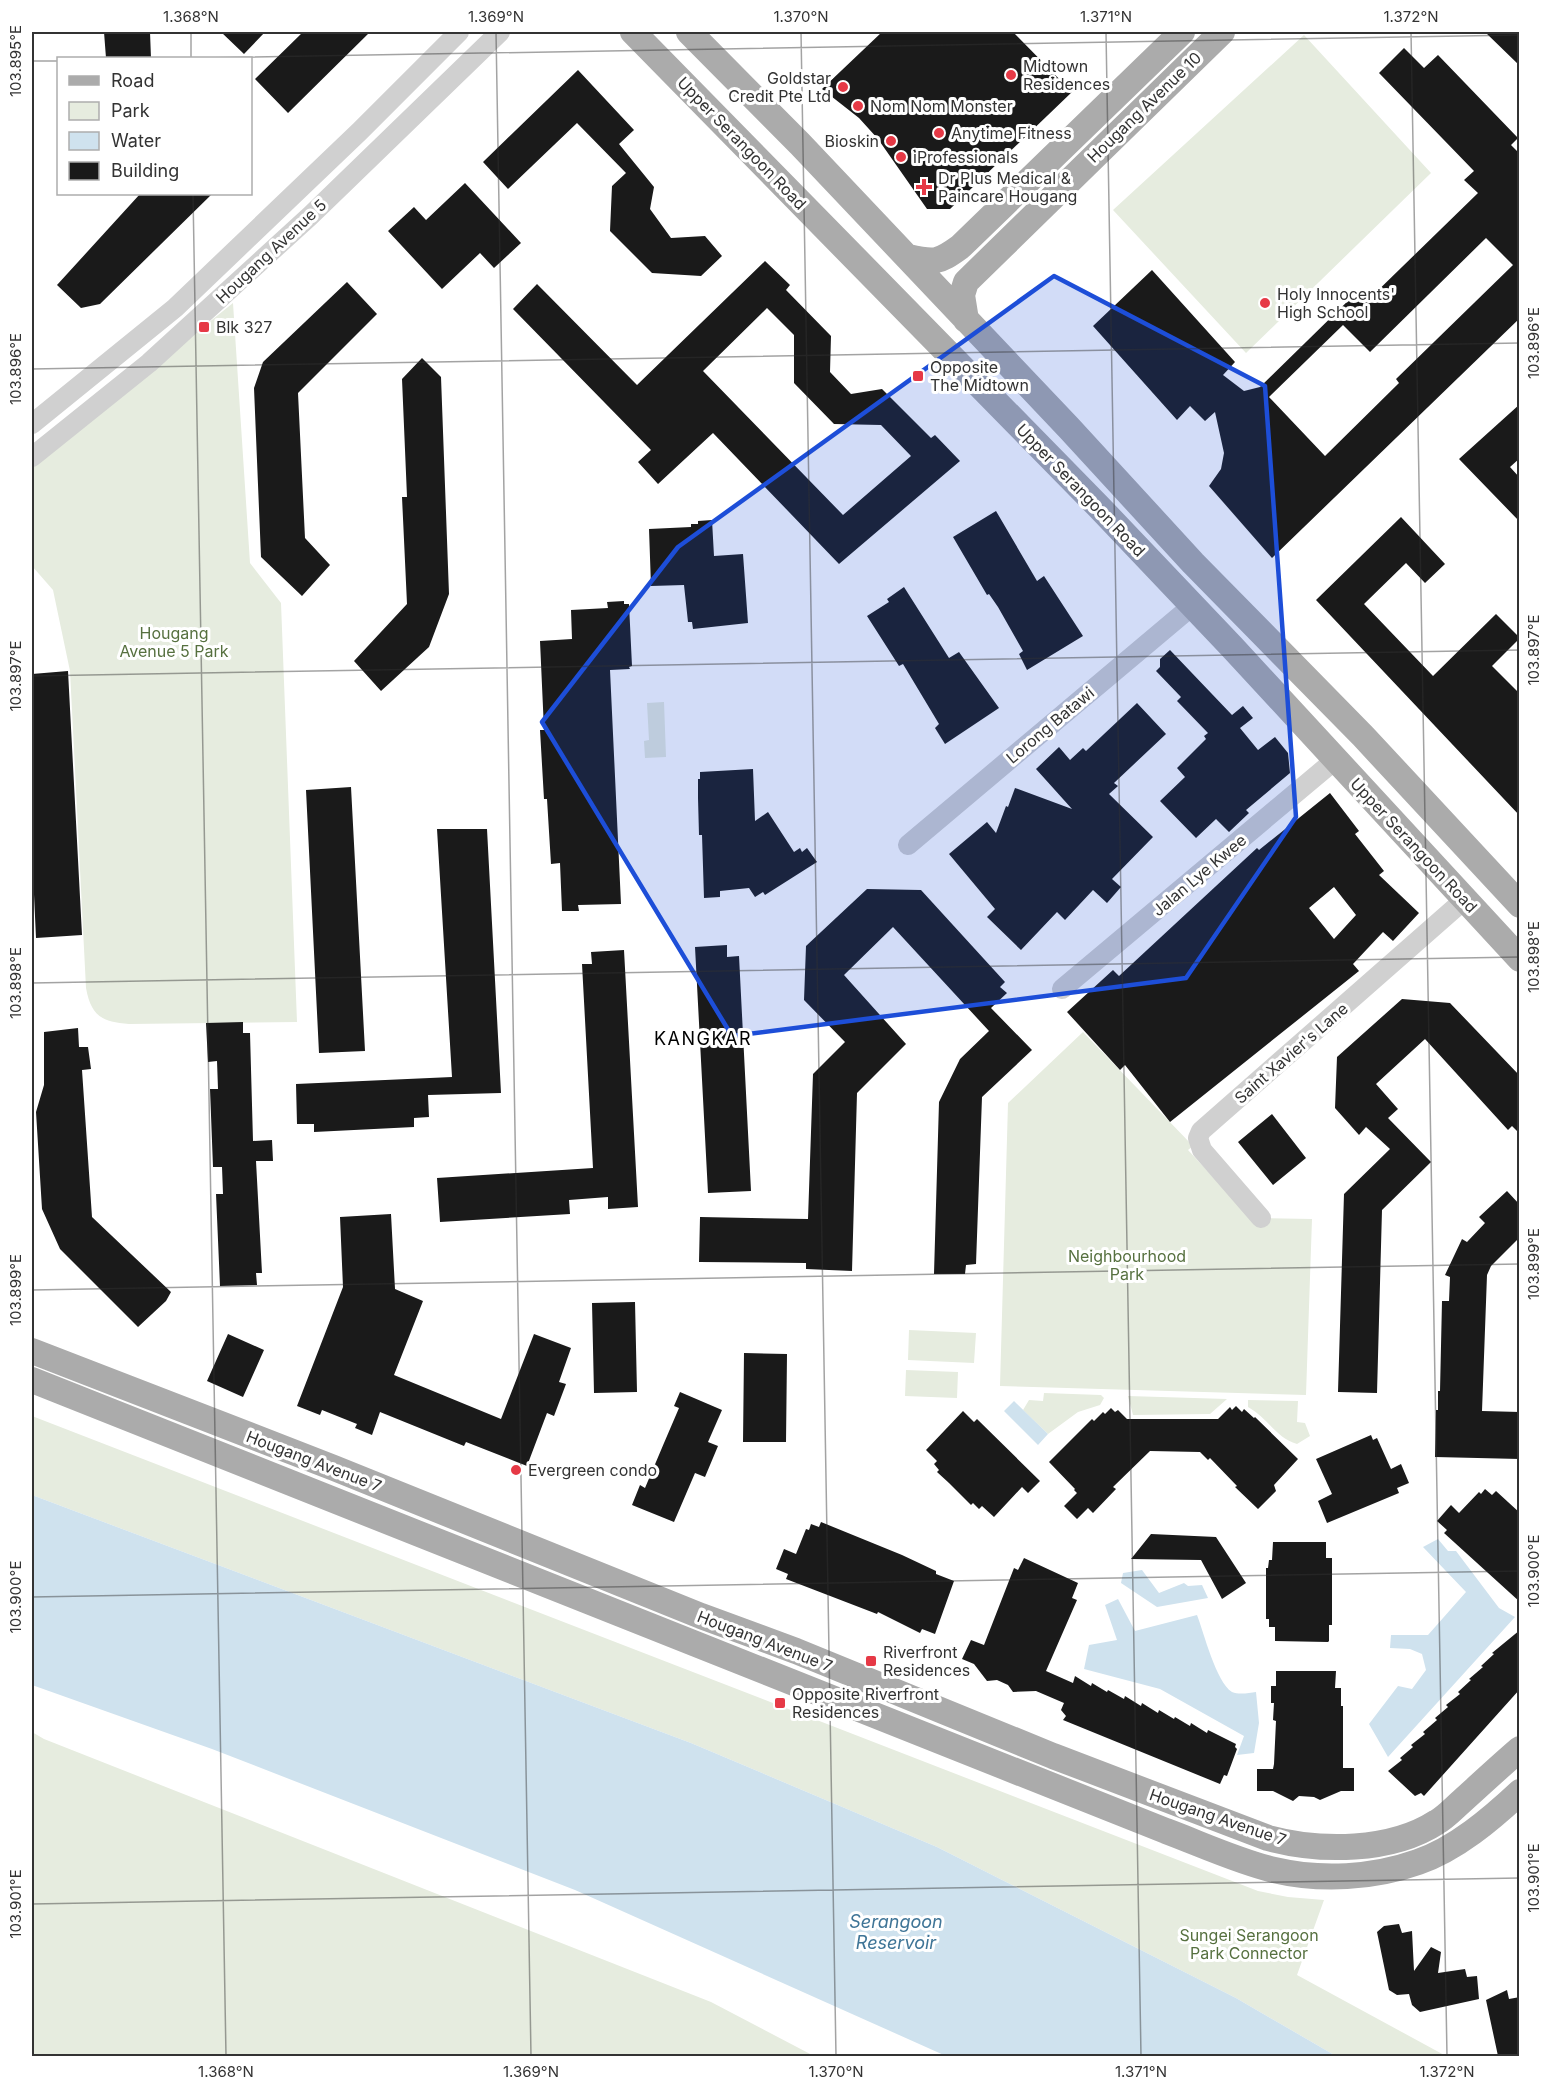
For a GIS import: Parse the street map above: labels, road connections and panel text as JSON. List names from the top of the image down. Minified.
{"streets":{"main road":["Hougang Avenue 10","Upper Serangoon Road","Hougang Avenue 7"],"street":["Hougang Avenue 5","Lorong Batawi","Jalan Lye Kwee","Saint Xavier's Lane"]},"crossings":[["Hougang Avenue 10","Upper Serangoon Road"],["Upper Serangoon Road","Lorong Batawi"],["Upper Serangoon Road","Jalan Lye Kwee"],["Upper Serangoon Road","Saint Xavier's Lane"]],"districts":["KANGKAR"],"water":["Serangoon Reservoir"],"parks":["Hougang Avenue 5 Park","Neighbourhood Park","Sungei Serangoon Park Connector"],"places":{"other":["Midtown Residences","Goldstar Credit Pte Ltd","Nom Nom Monster","Anytime Fitness","Bioskin","iProfessionals","Holy Innocents' High School","Evergreen condo"],"health":["Dr Plus Medical & Paincare Hougang"],"transit":["Blk 327","Opposite The Midtown","Riverfront Residences","Opposite Riverfront Residences"]},"legend":["Road","Park","Water","Building"],"coordinates":["1.368°N","1.369°N","1.370°N","1.371°N","1.372°N","103.895°E","103.896°E","103.897°E","103.898°E","103.899°E","103.900°E","103.901°E"]}
